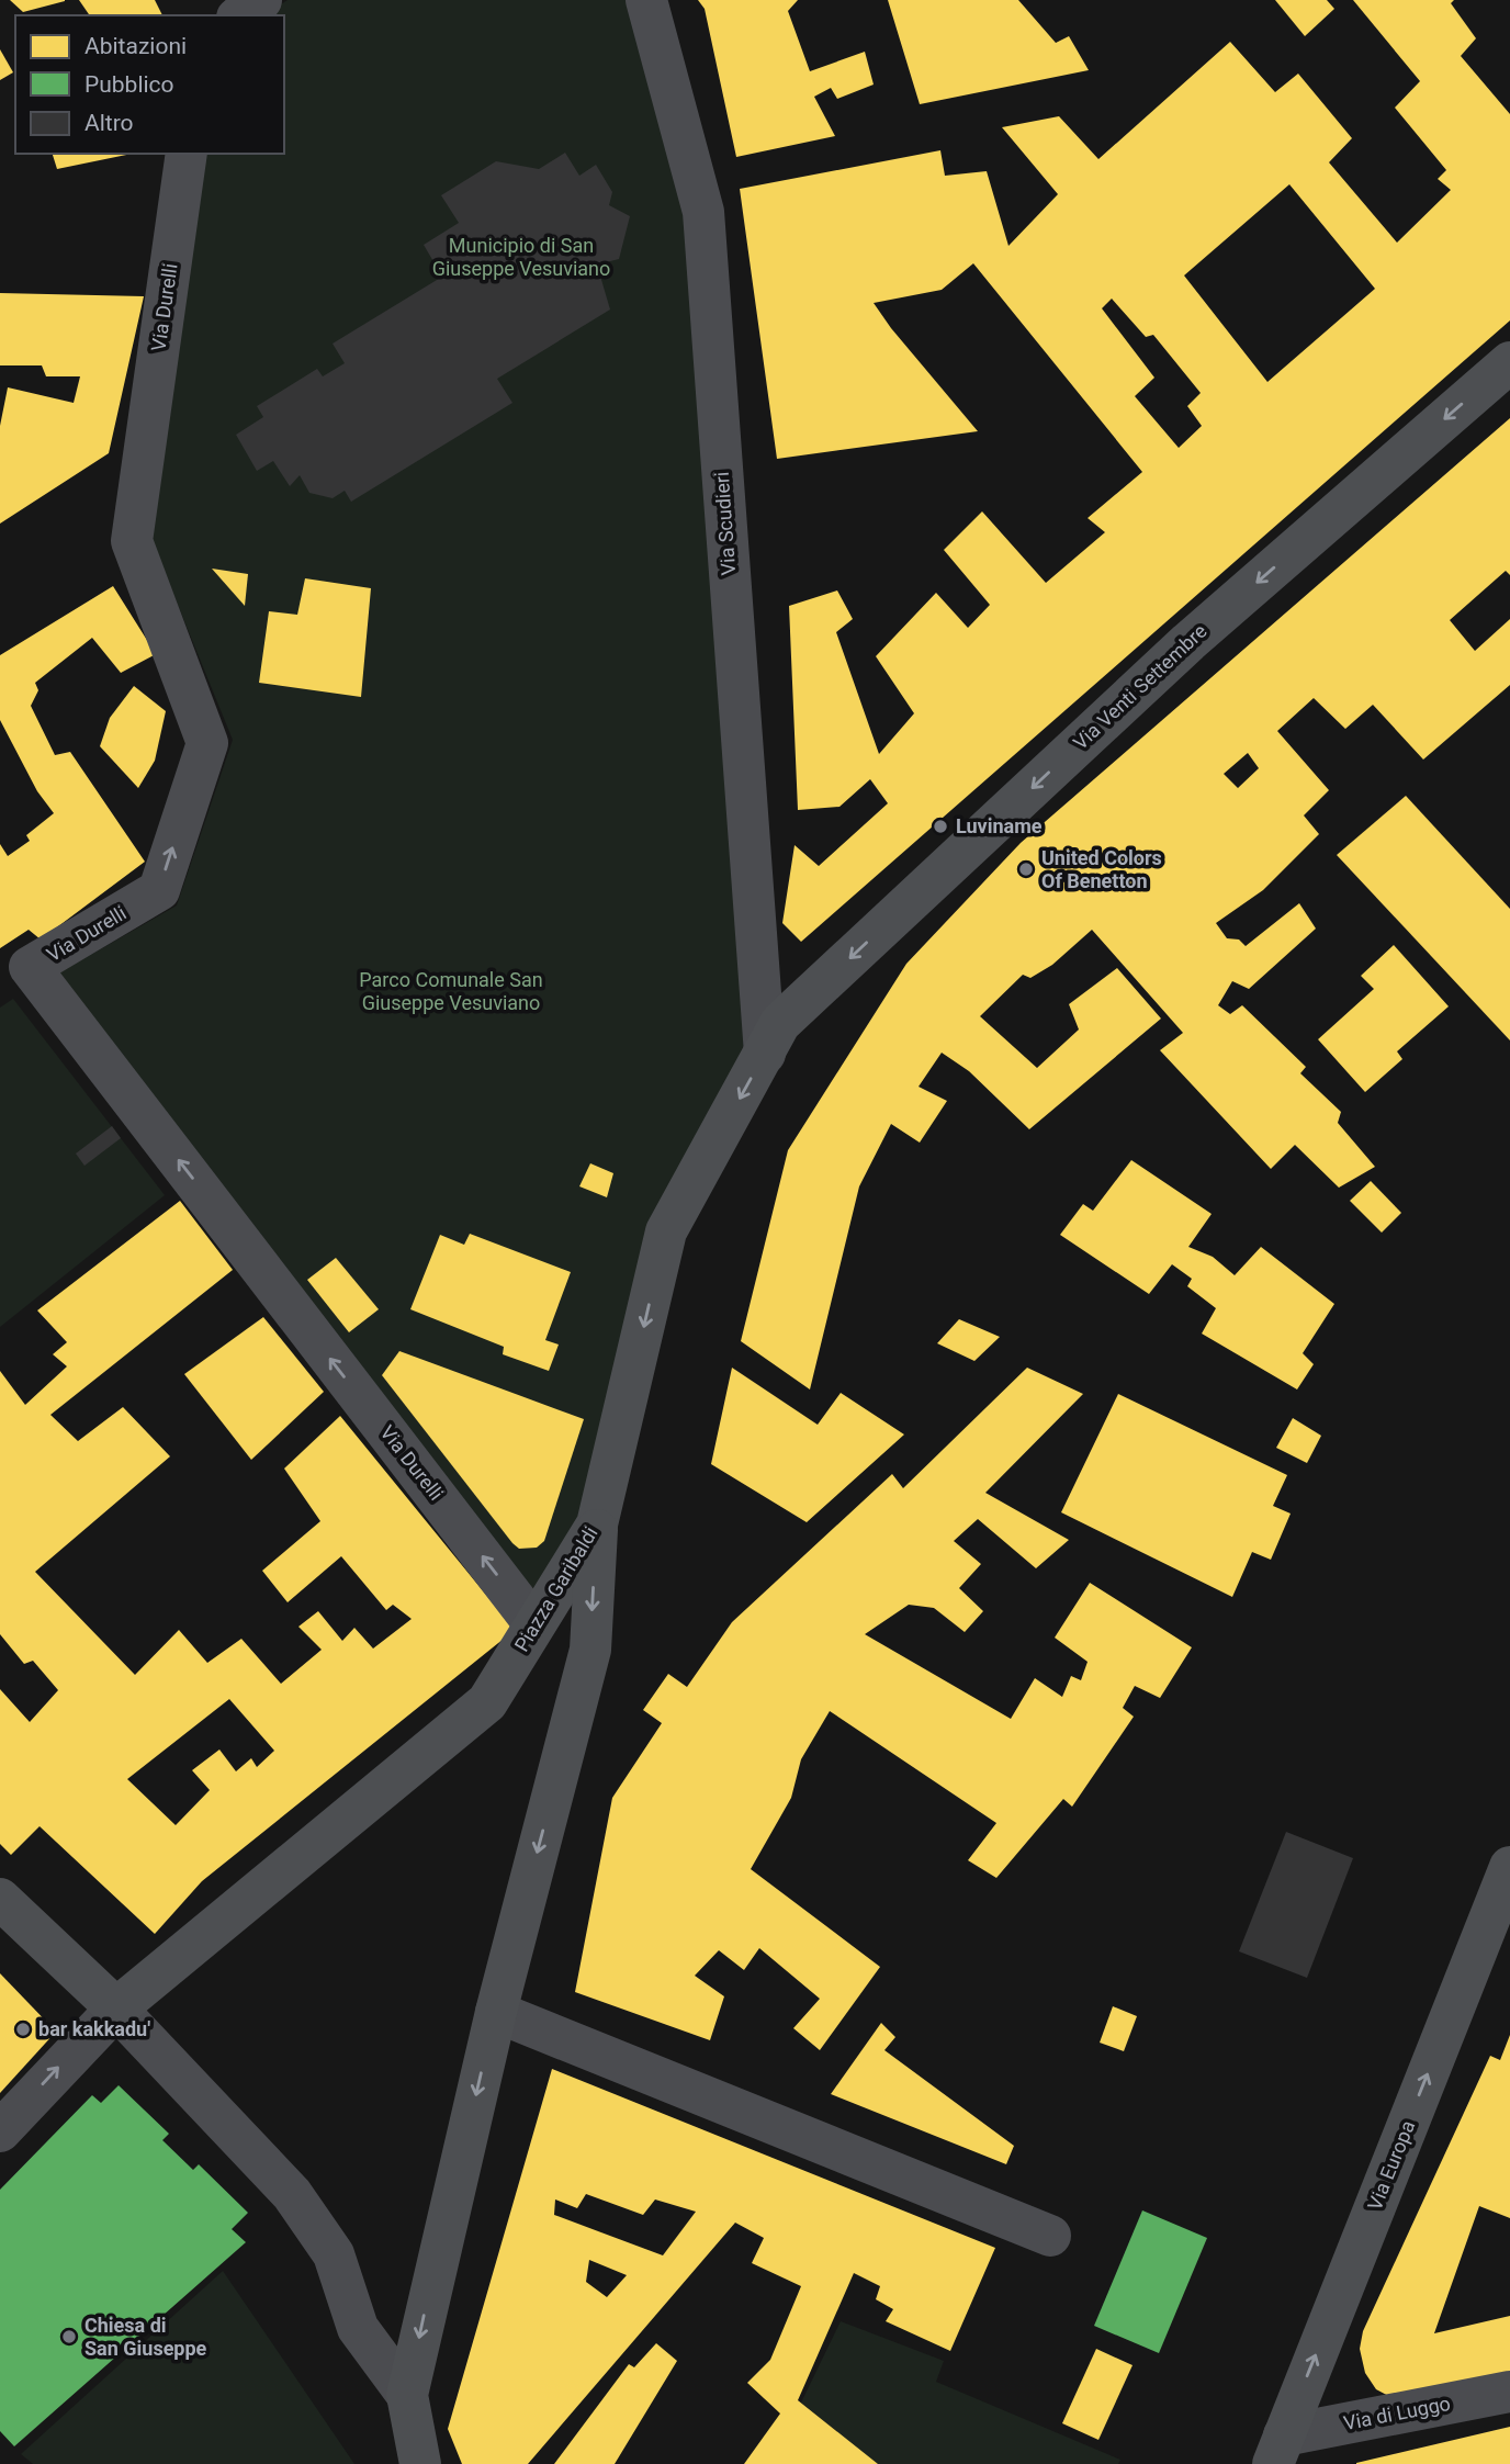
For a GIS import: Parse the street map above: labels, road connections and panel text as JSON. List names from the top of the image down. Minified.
{"streets":{"main road":["Via Venti Settembre","Piazza Garibaldi","Via Europa"],"street":["Via Durelli","Via Scudieri","Via di Luggo"]},"crossings":[["Via Durelli","Piazza Garibaldi"],["Via Scudieri","Via Venti Settembre"],["Via Scudieri","Piazza Garibaldi"],["Via Venti Settembre","Piazza Garibaldi"],["Via Europa","Via di Luggo"]],"one_way":["Via Durelli","Via Venti Settembre","Piazza Garibaldi","Via Europa"],"parks":["Municipio di San Giuseppe Vesuviano","Parco Comunale San Giuseppe Vesuviano"],"places":["Luviname","United Colors Of Benetton","bar kakkadu'","Chiesa di San Giuseppe"],"legend":["Abitazioni","Pubblico","Altro"]}
